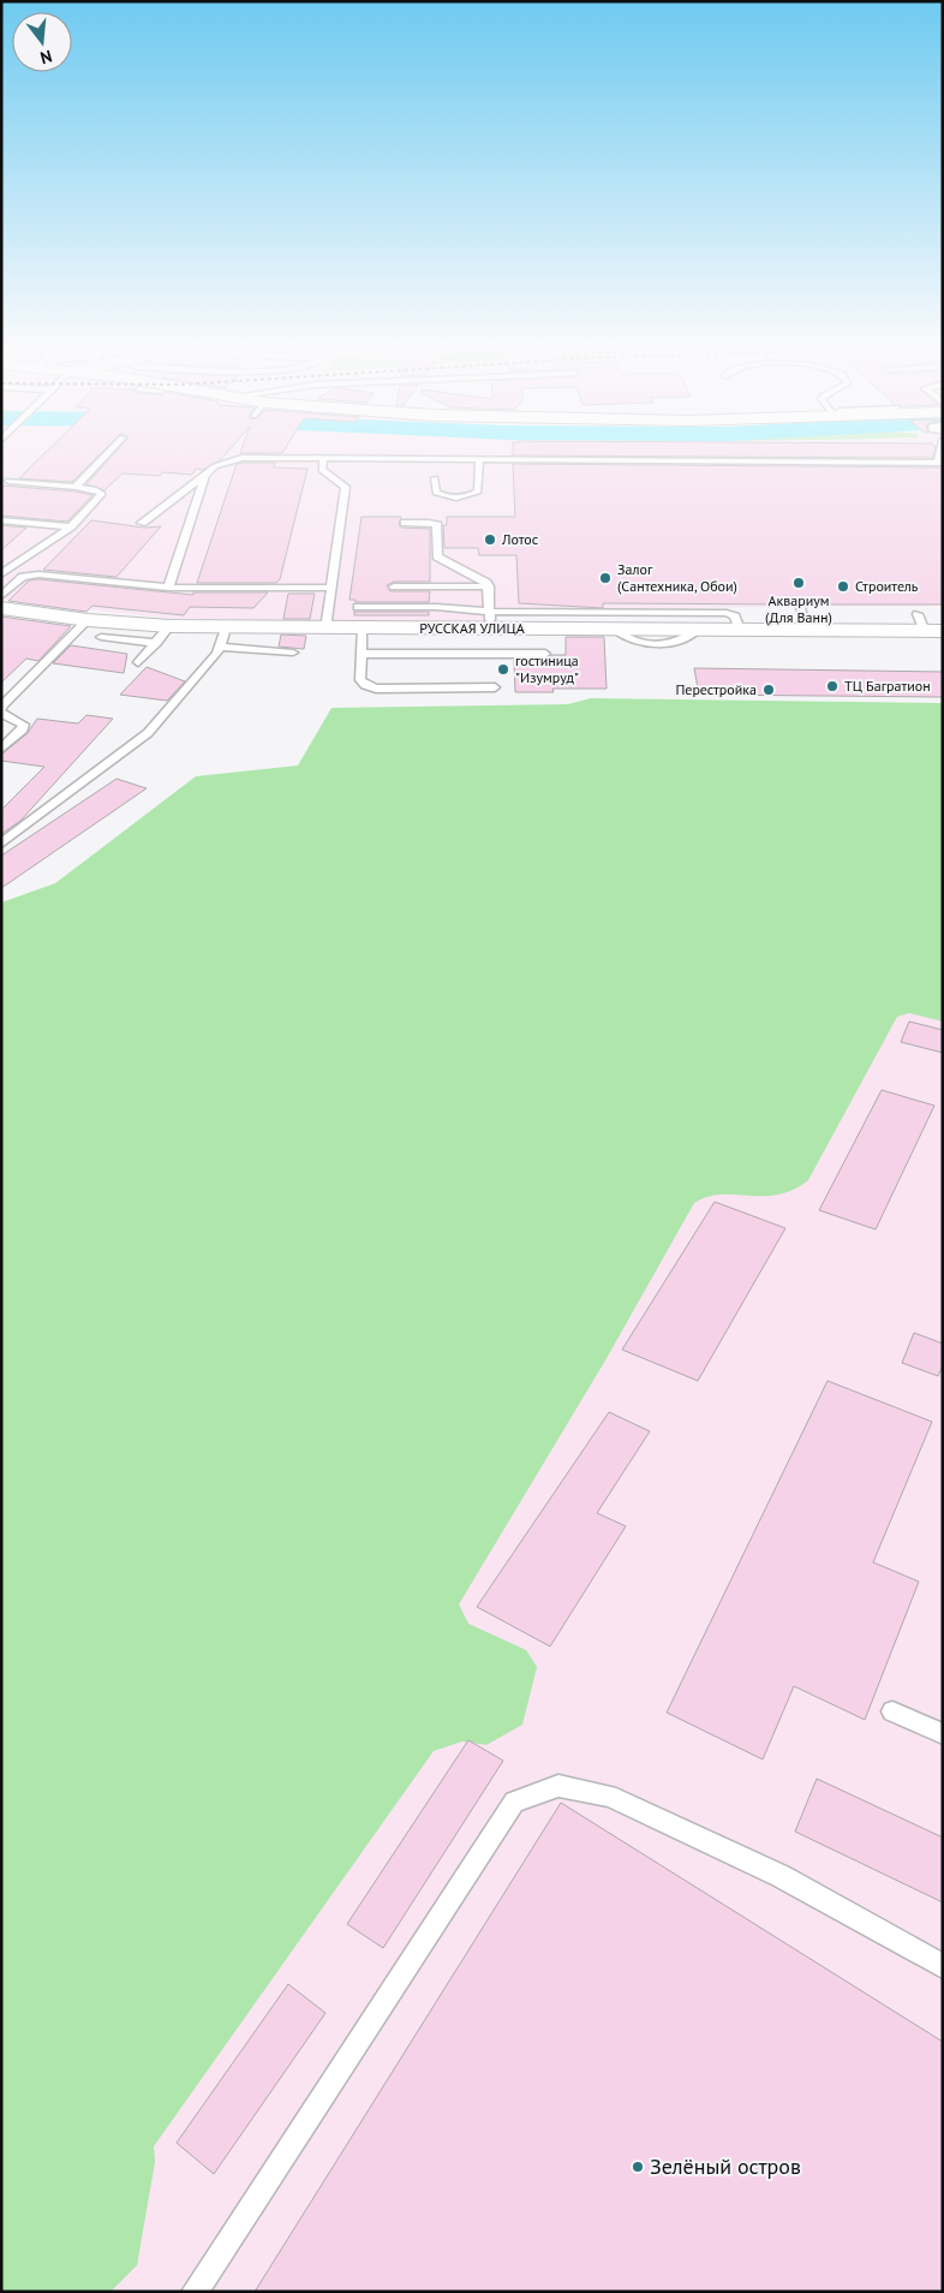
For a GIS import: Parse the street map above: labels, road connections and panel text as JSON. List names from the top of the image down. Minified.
{"streets":{"main road":["РУССКАЯ УЛИЦА"]},"places":["Лотос","Залог (Сантехника, Обои)","Аквариум (Для Ванн)","Строитель","гостиница \"Изумруд\"","ТЦ Багратион","Перестройка","Зелёный остров"],"north":"bottom"}
